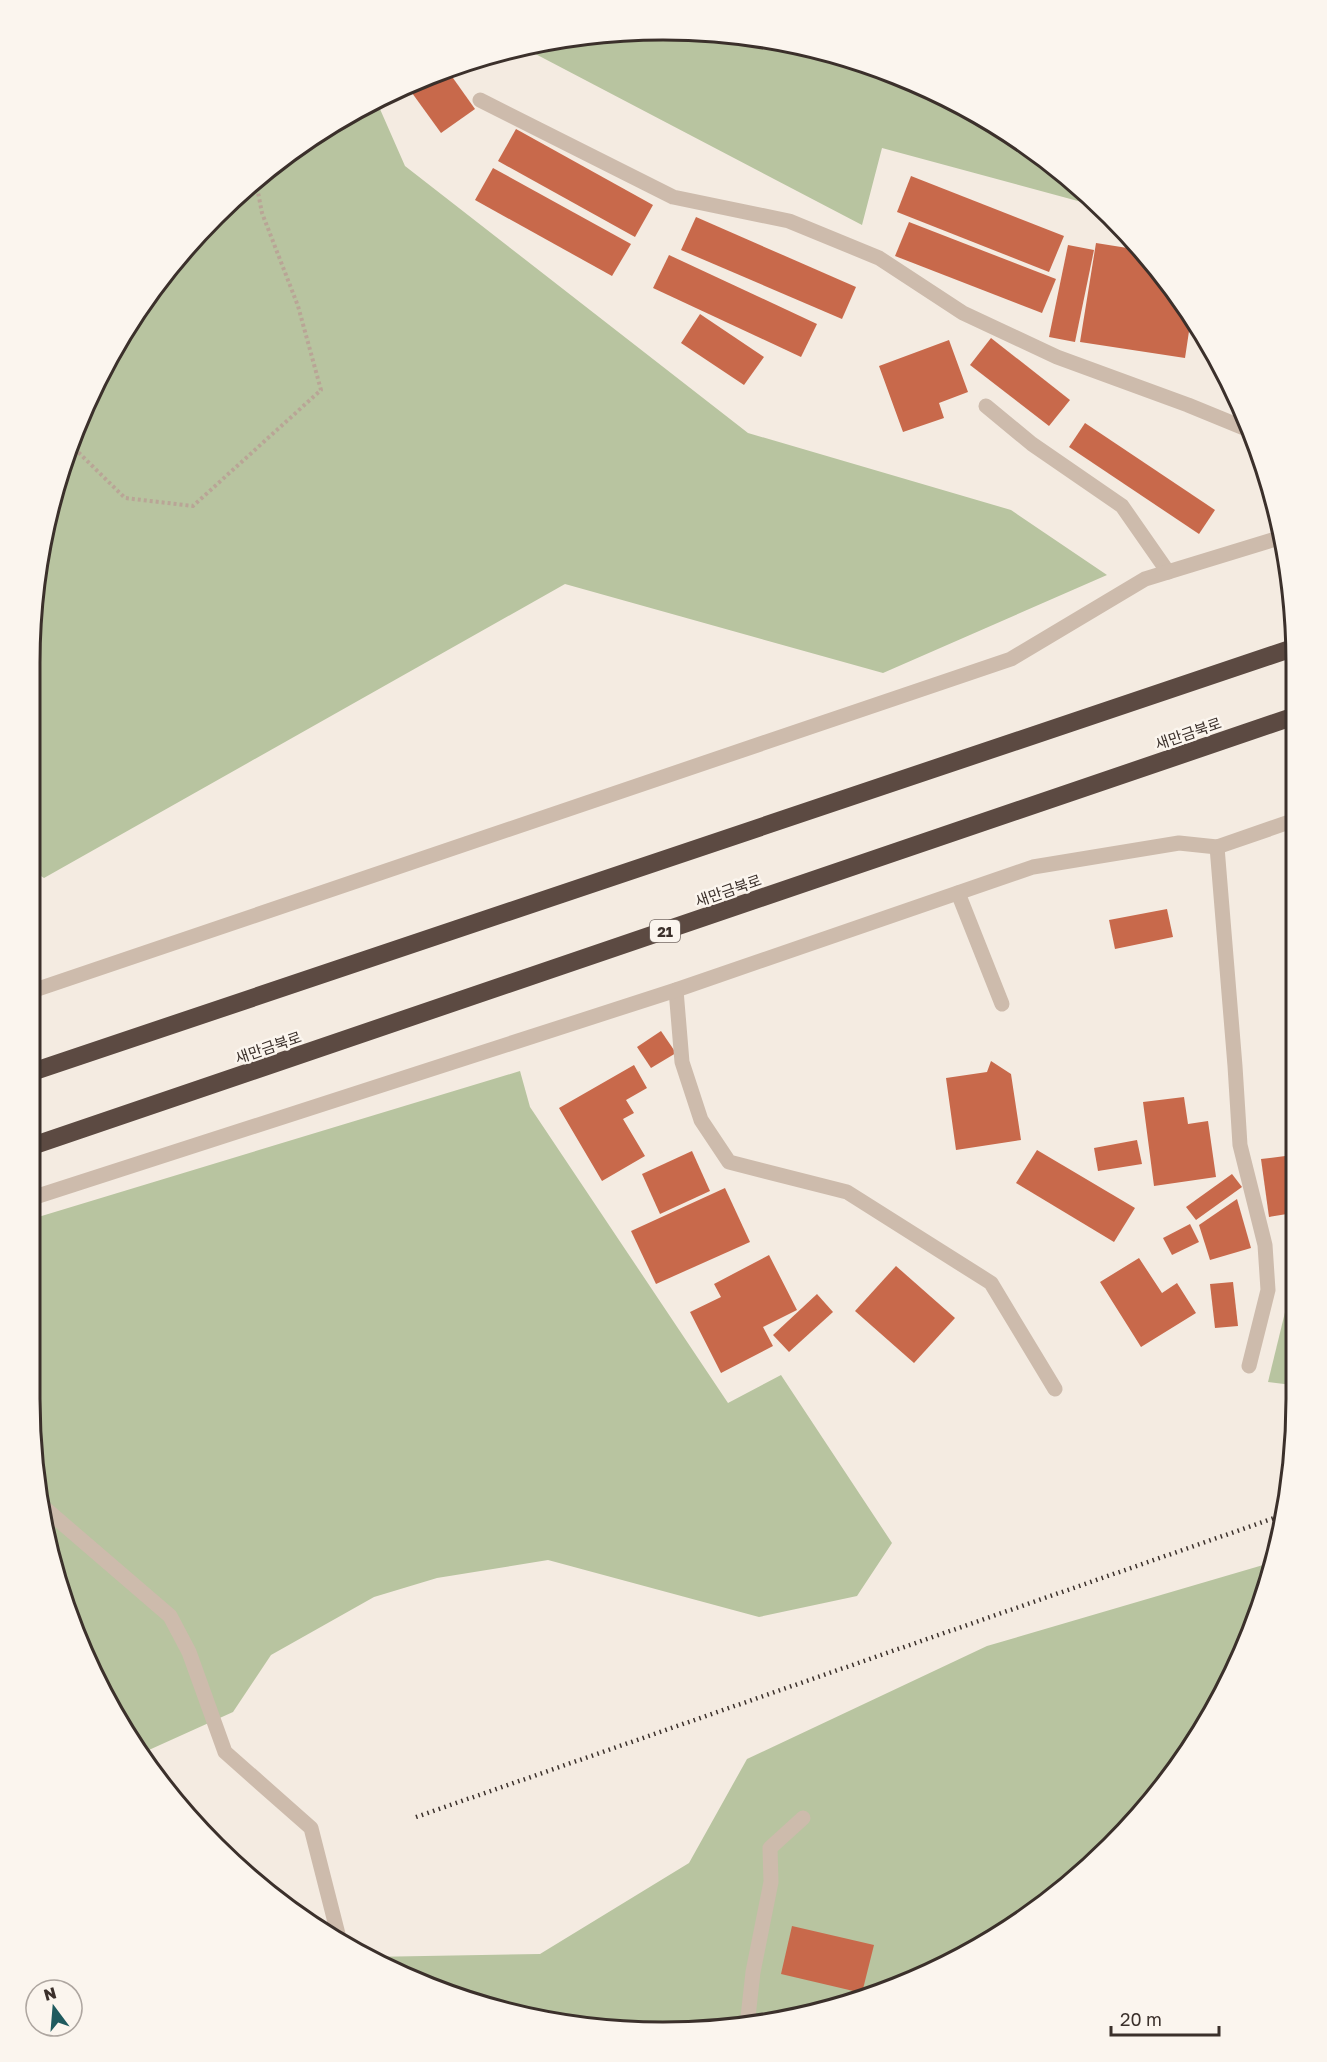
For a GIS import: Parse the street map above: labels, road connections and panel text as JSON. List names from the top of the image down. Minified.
{"streets":{"highway":["새만금북로","21"]},"scale_bar":"20 m","north":"top"}
